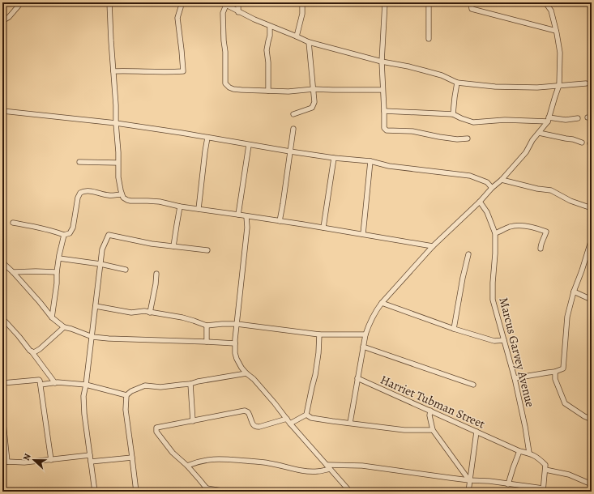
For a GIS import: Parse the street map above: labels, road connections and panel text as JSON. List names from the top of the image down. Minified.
{"streets":{"street":["Marcus Garvey Avenue","Harriet Tubman Street"]},"crossings":[["Marcus Garvey Avenue","Harriet Tubman Street"]],"north":"left"}
